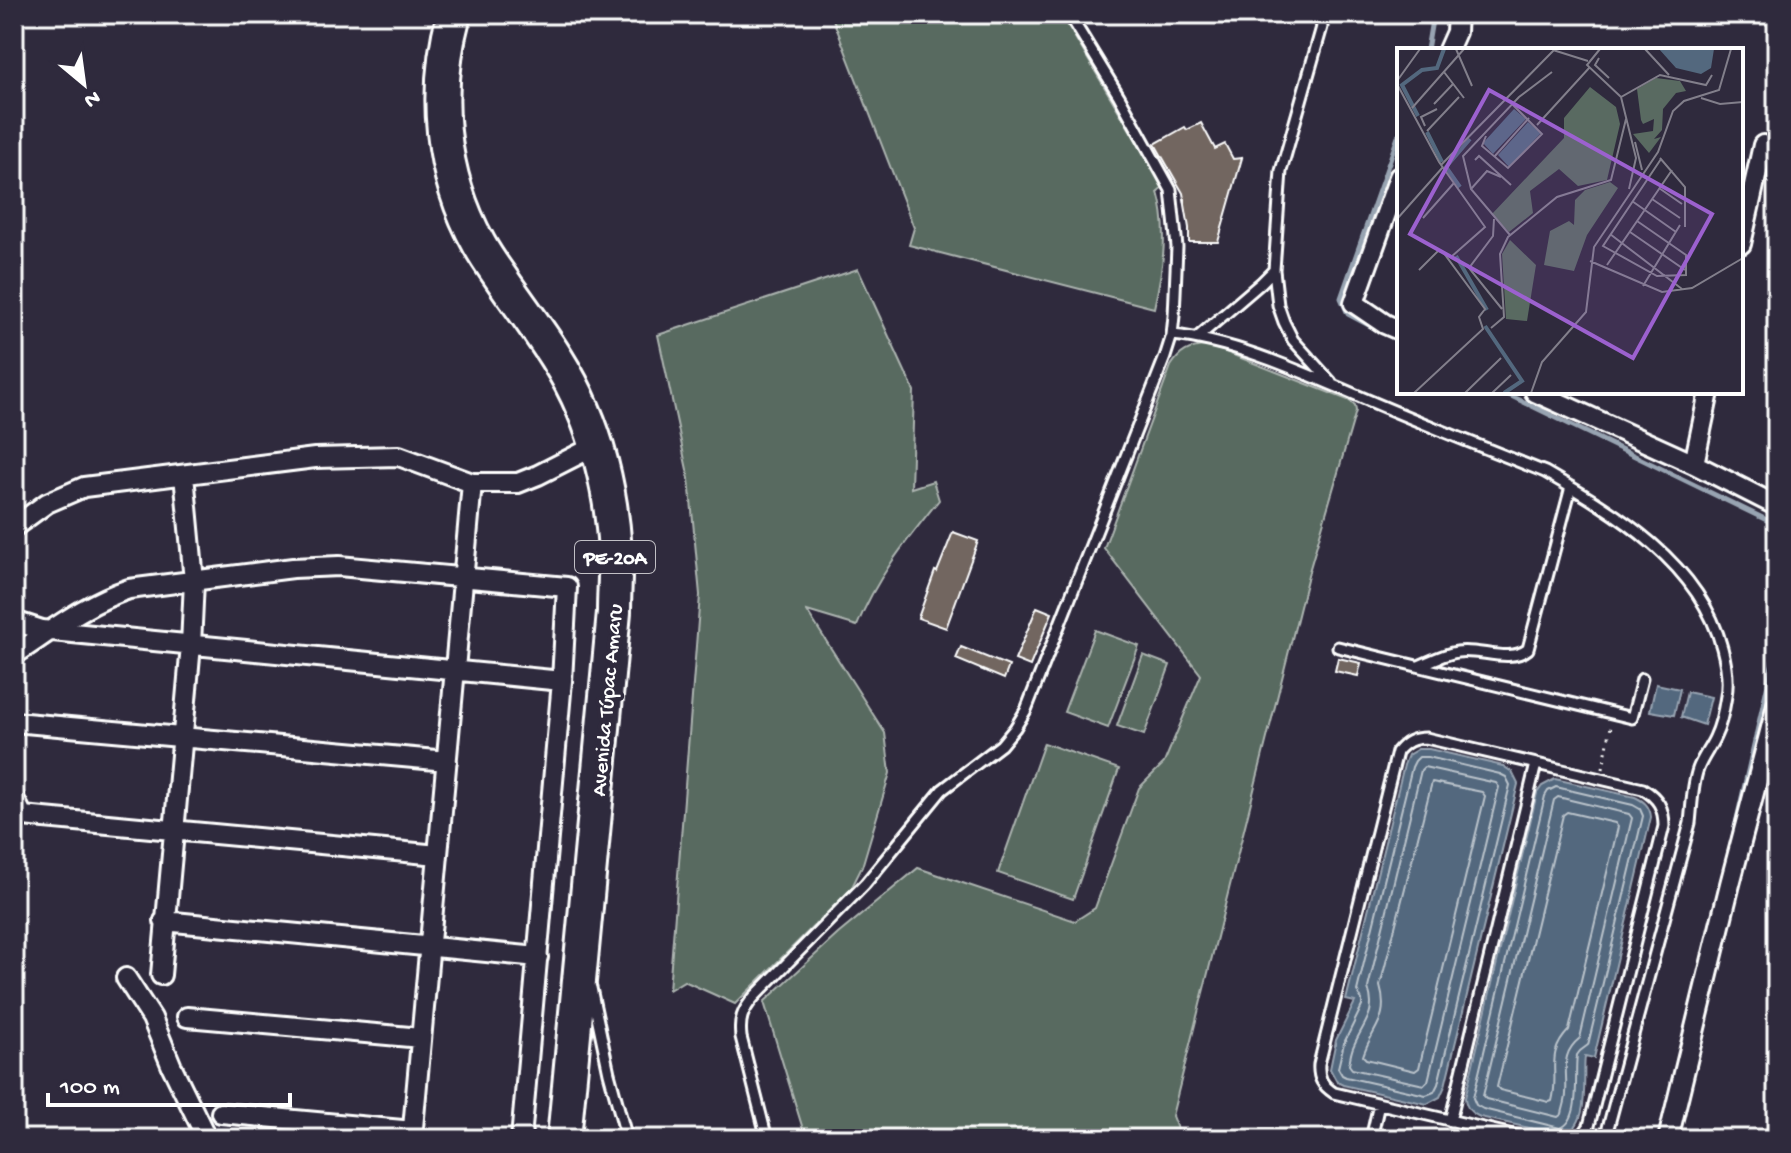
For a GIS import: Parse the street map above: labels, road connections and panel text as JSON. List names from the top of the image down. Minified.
{"streets":{"highway":["PE-20A","Avenida Túpac Amaru"]},"scale_bar":"100 m","north":"bottom right"}
